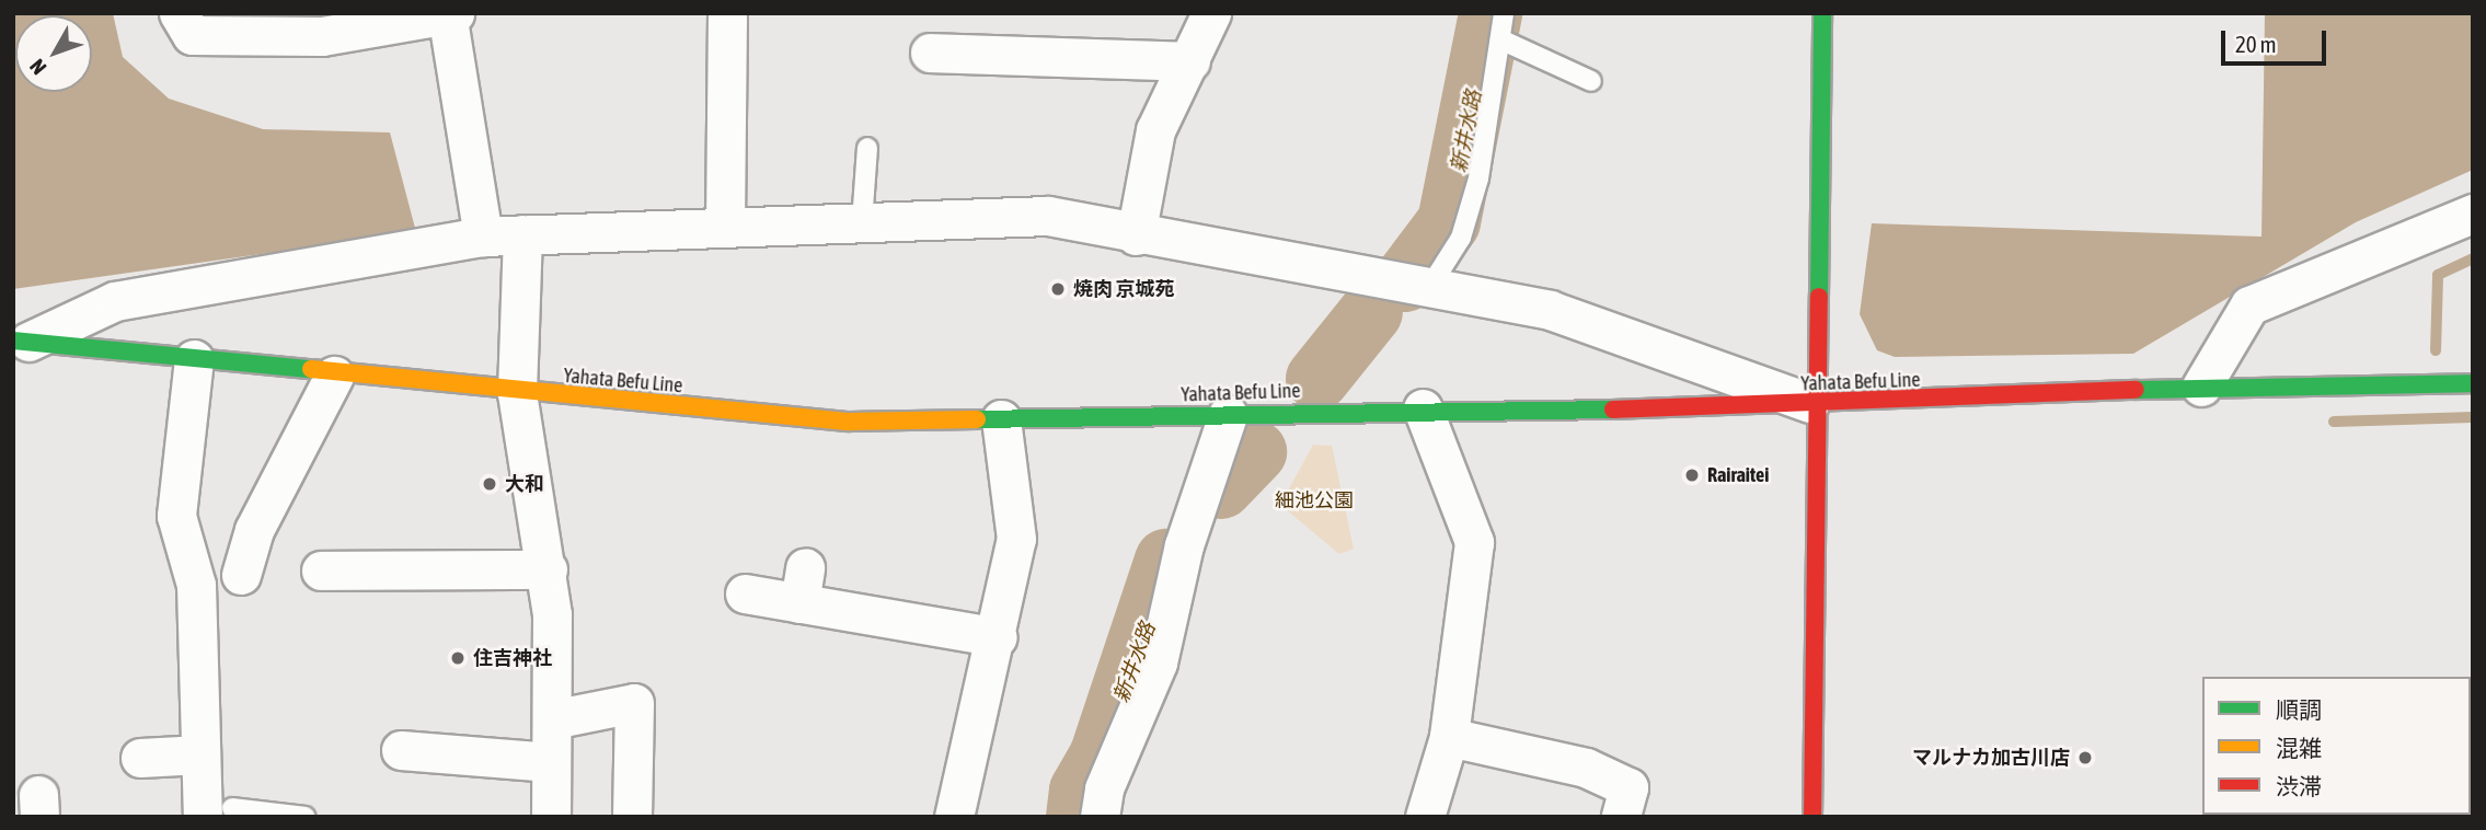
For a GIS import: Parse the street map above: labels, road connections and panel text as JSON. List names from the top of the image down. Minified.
{"streets":{"main road":["Yahata Befu Line"]},"water":["新井水路"],"parks":["細池公園"],"places":["焼肉 京城苑","Rairaitei","大和","住吉神社","マルナカ加古川店"],"legend":["順調","混雑","渋滞"],"scale_bar":"20 m","north":"bottom left"}
